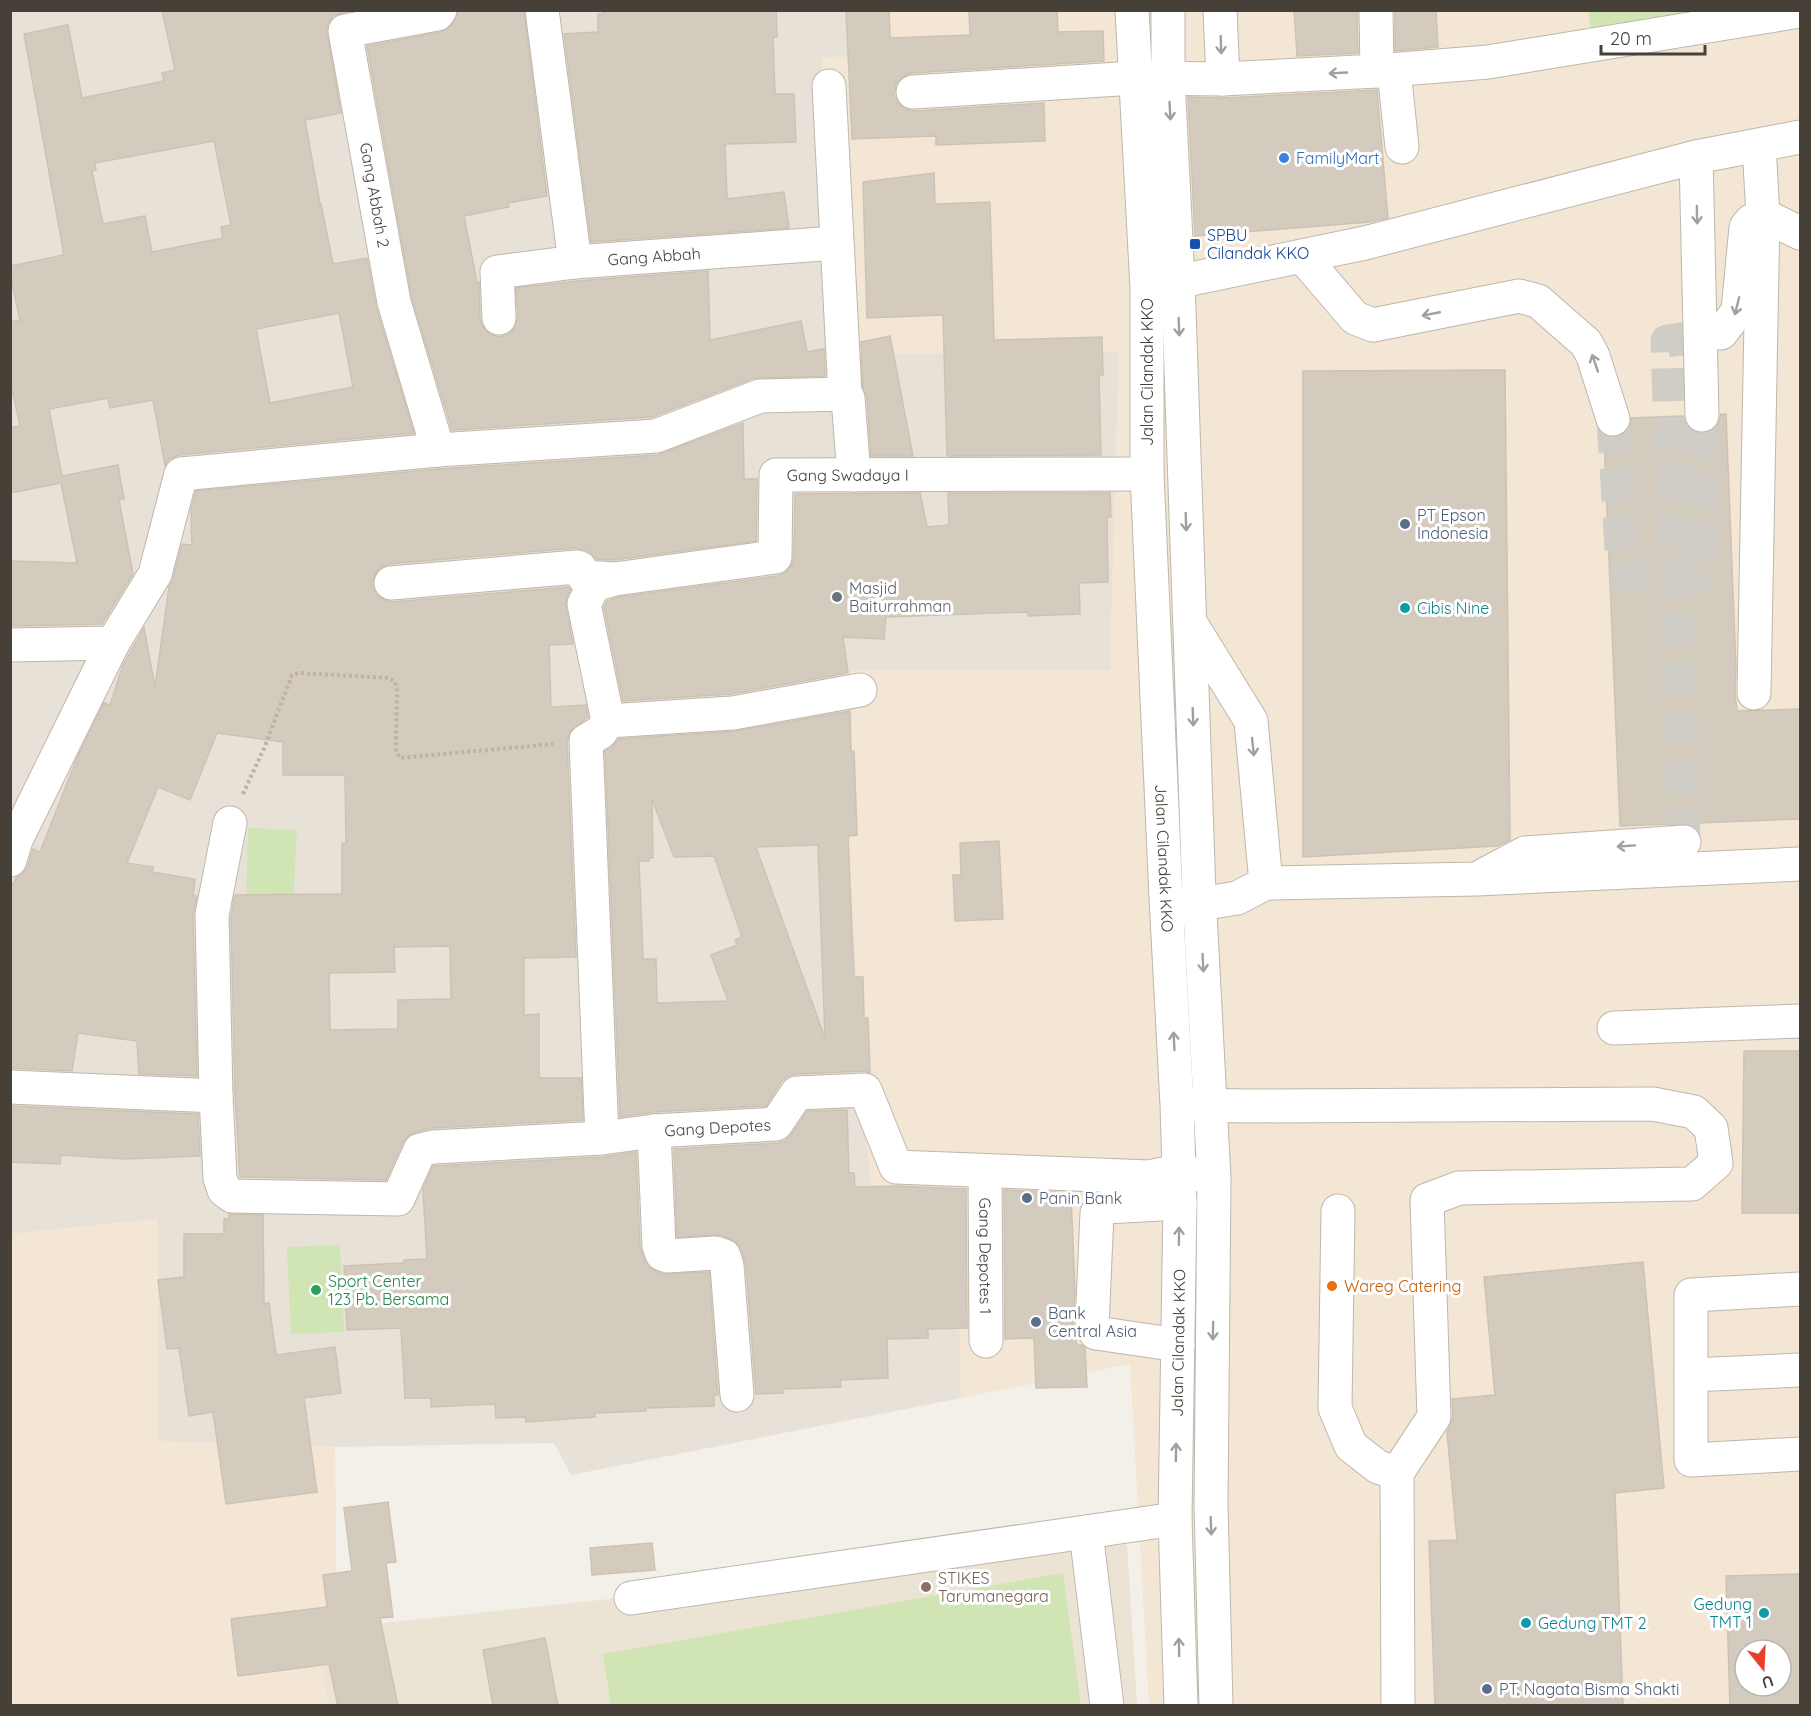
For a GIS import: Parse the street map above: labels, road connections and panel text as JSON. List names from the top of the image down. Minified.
{"streets":{"street":["Gang Abbah 2","Gang Abbah","Jalan Cilandak KKO","Gang Swadaya I","Gang Depotes","Gang Depotes 1"]},"crossings":[["Jalan Cilandak KKO","Gang Swadaya I"],["Jalan Cilandak KKO","Gang Depotes"],["Gang Swadaya I","Gang Depotes"],["Gang Depotes","Gang Depotes 1"]],"places":{"other":["FamilyMart","PT Epson Indonesia","Masjid Baiturrahman","Cibis Nine","Panin Bank","Wareg Catering","Sport Center 123 Pb. Bersama","Bank Central Asia","STIKES Tarumanegara","Gedung TMT 1","Gedung TMT 2","PT. Nagata Bisma Shakti"],"transit":["SPBU Cilandak KKO"]},"scale_bar":"20 m","north":"bottom"}
